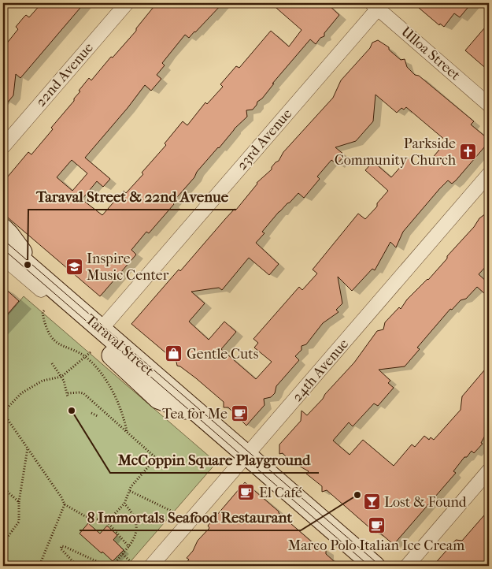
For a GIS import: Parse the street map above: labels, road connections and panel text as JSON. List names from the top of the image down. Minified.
{"streets":{"street":["Ulloa Street","22nd Avenue","23rd Avenue","Taraval Street","24th Avenue"]},"crossings":[["Ulloa Street","23rd Avenue"],["23rd Avenue","Taraval Street"],["Taraval Street","24th Avenue"]],"places":{"church":["Parkside Community Church"],"other":["Taraval Street & 22nd Avenue","McCoppin Square Playground","8 Immortals Seafood Restaurant"],"school or university":["Inspire Music Center"],"shop":["Gentle Cuts"],"cafe":["Tea for Me","El Café","Marco Polo Italian Ice Cream"],"bar":["Lost & Found"]}}
